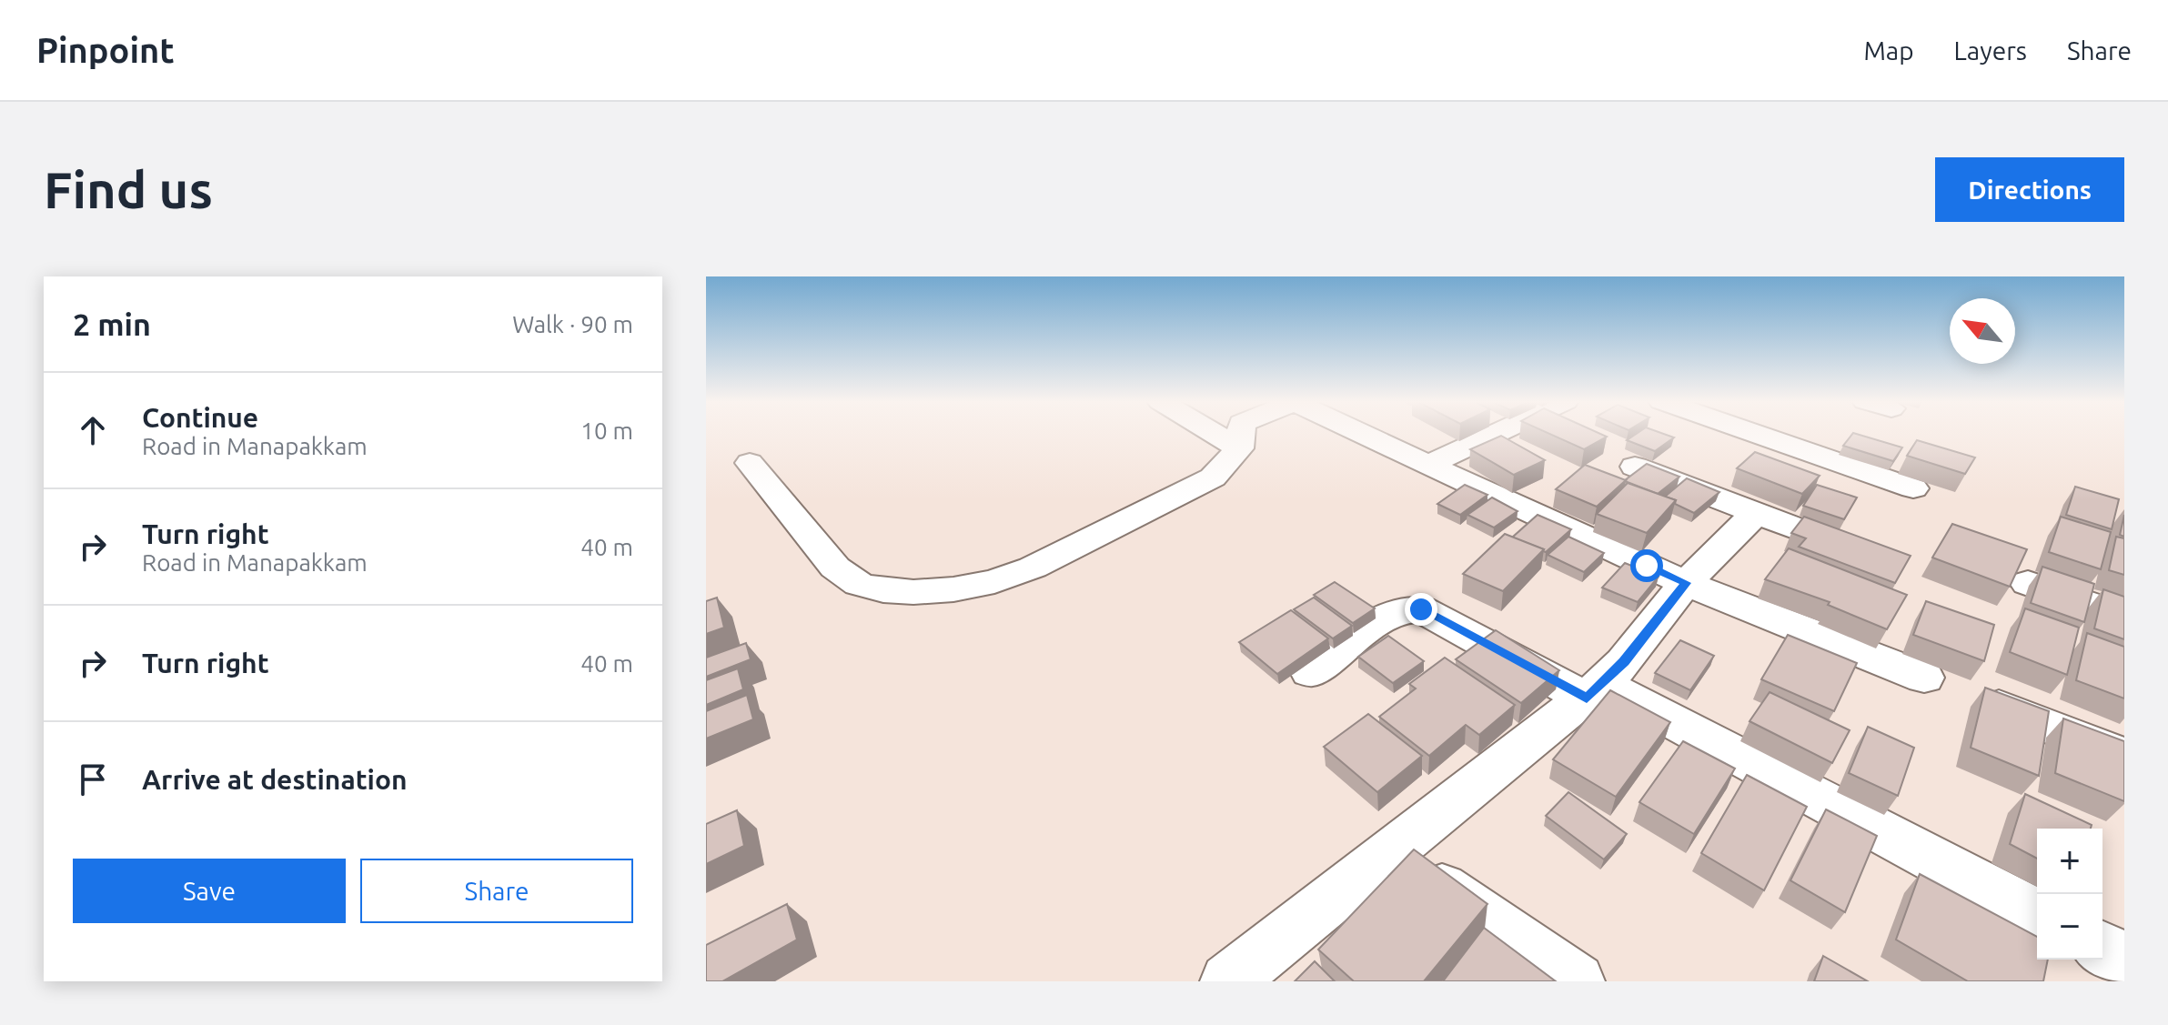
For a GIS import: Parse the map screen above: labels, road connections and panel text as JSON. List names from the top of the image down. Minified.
{"north":"top left","page":{"header":"Pinpoint","nav":["Map","Layers","Share"],"buttons":["Directions",["Save","Share"]],"title":"Find us","heading":["2 min","Walk · 90 m"],"list":[["Continue","Road in Manapakkam","10 m"],["Turn right","Road in Manapakkam","40 m"],["Turn right","40 m"],"Arrive at destination"],"map_buttons":["+","−"]}}
